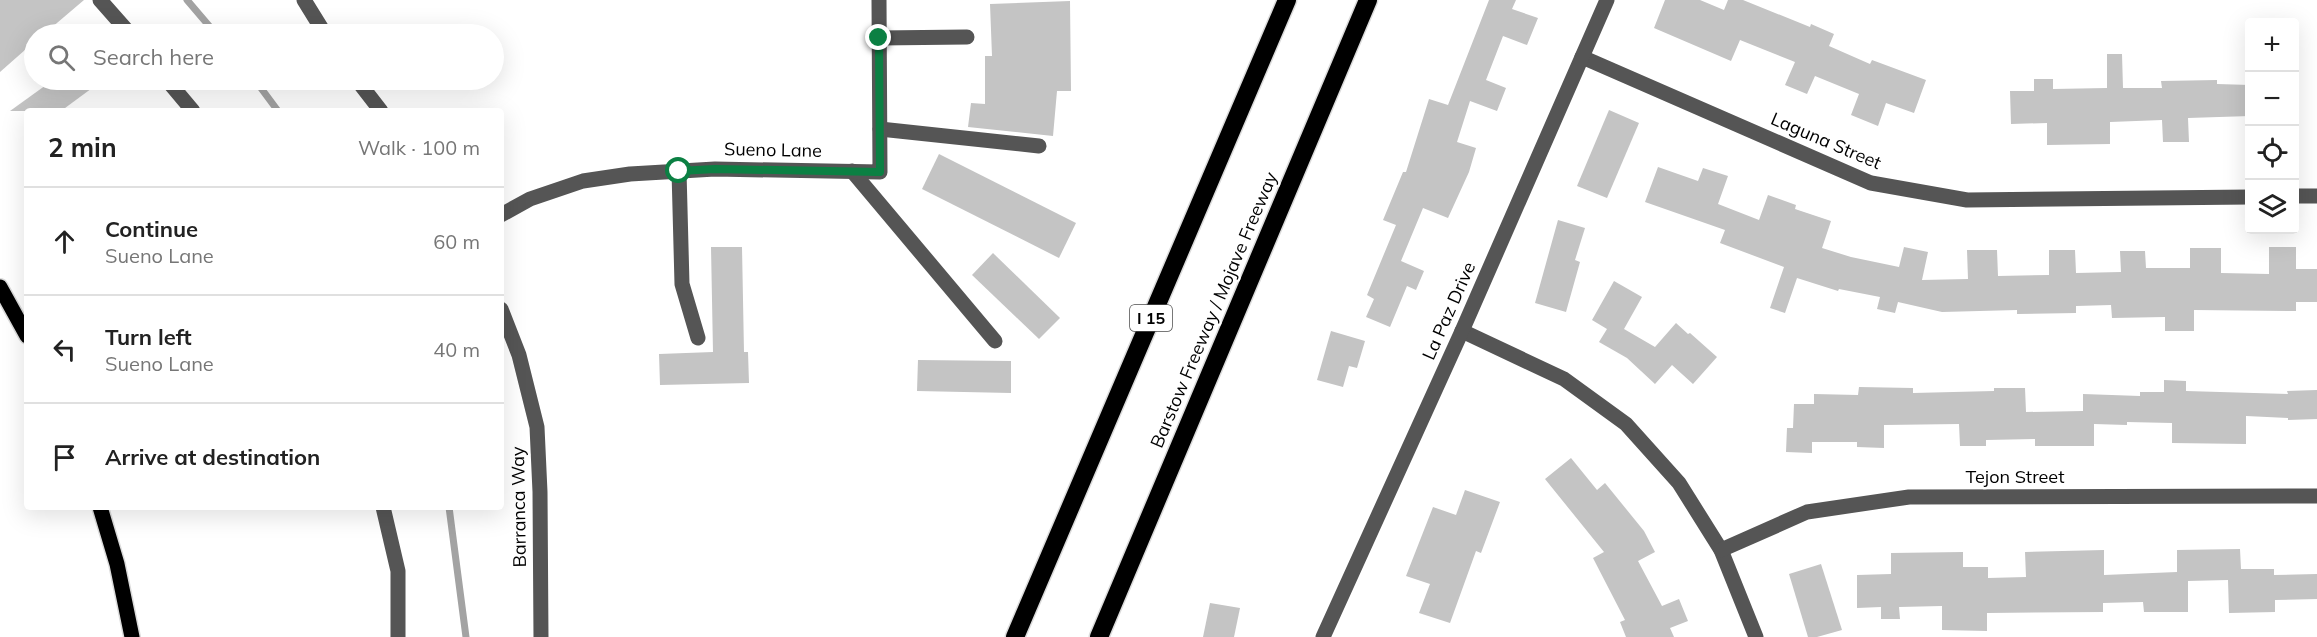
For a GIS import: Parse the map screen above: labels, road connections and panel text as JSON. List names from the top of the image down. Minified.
{"streets":{"highway":["Barstow Freeway / Mojave Freeway","I 15"],"street":["Laguna Street","Sueno Lane","La Paz Drive","Tejon Street","Barranca Way"]},"crossings":[["Laguna Street","La Paz Drive"]],"page":{"map_buttons":["+","−"],"search":"Search here","heading":["2 min","Walk · 100 m"],"list":[["Continue","Sueno Lane","60 m"],["Turn left","Sueno Lane","40 m"],"Arrive at destination"]}}
